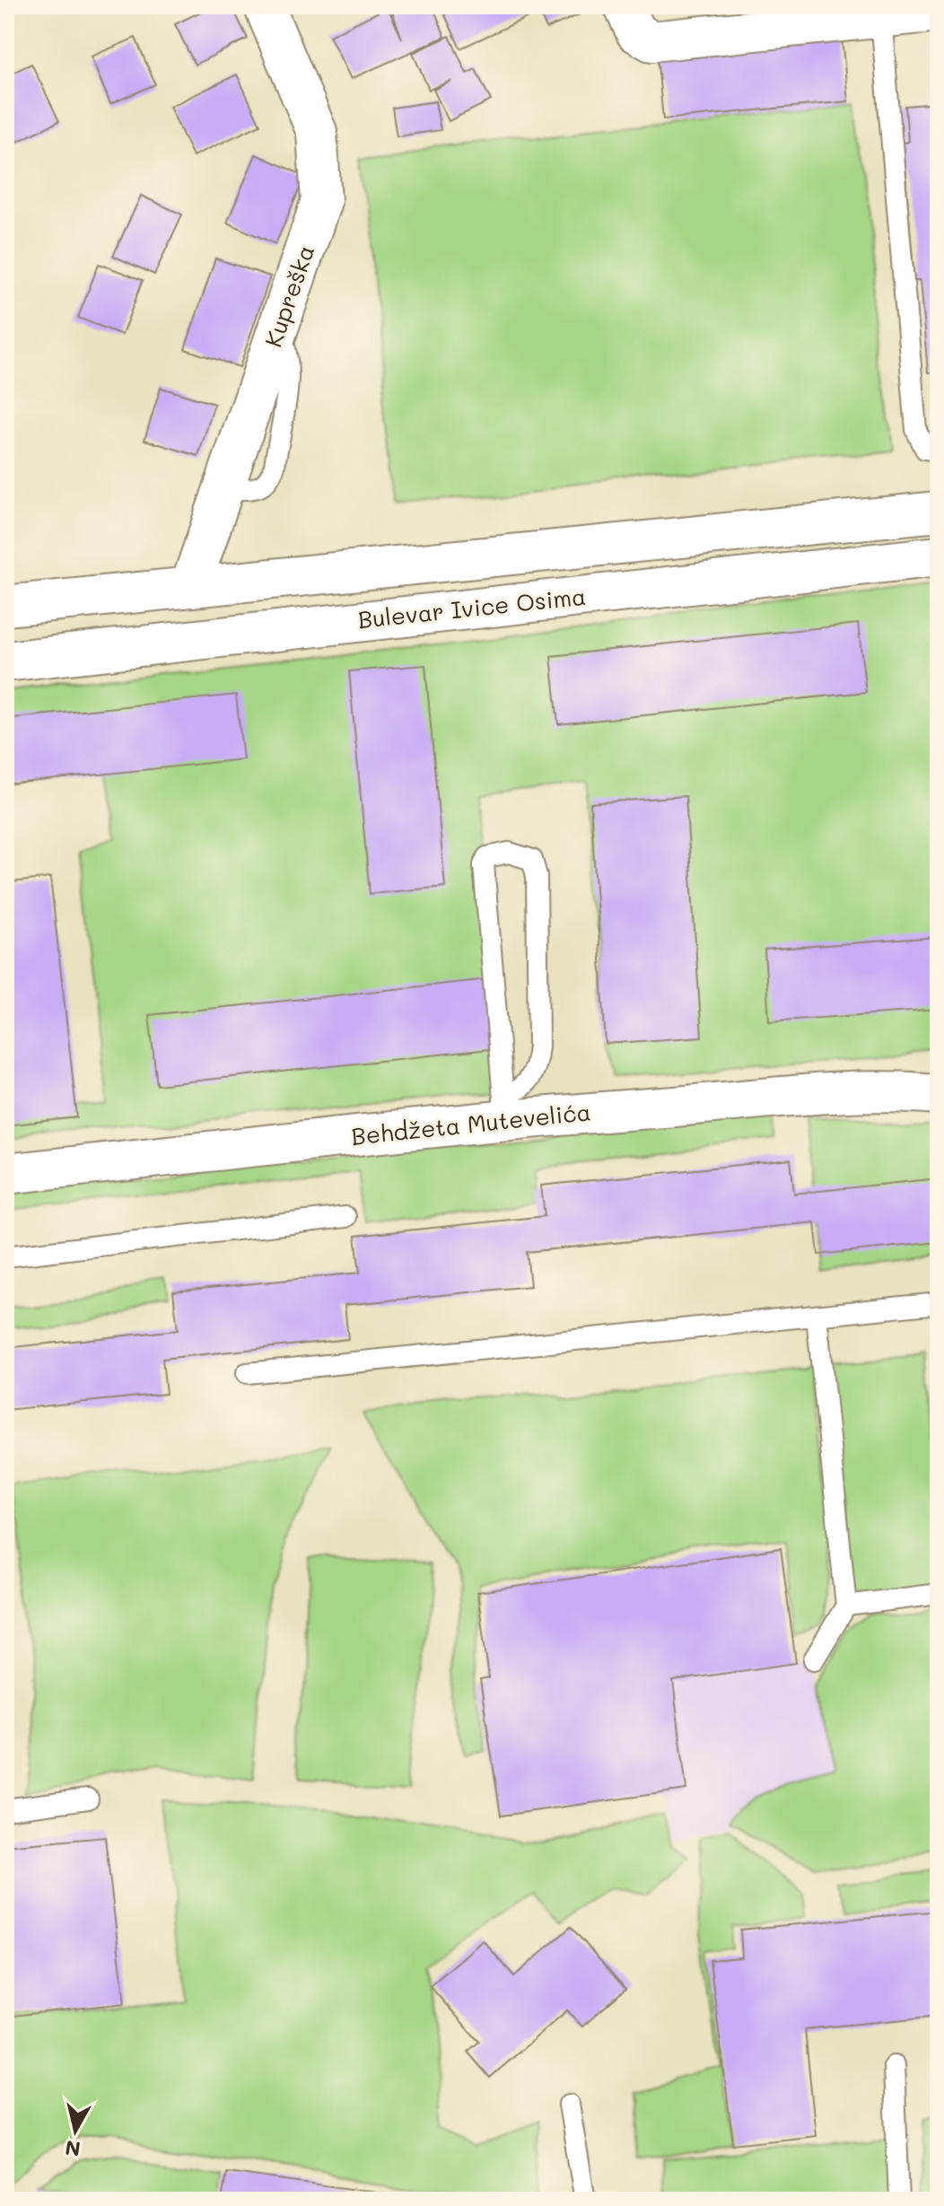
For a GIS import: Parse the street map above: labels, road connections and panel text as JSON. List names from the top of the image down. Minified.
{"streets":{"street":["Kupreška","Bulevar Ivice Osima","Behdžeta Mutevelića"]},"north":"bottom"}
